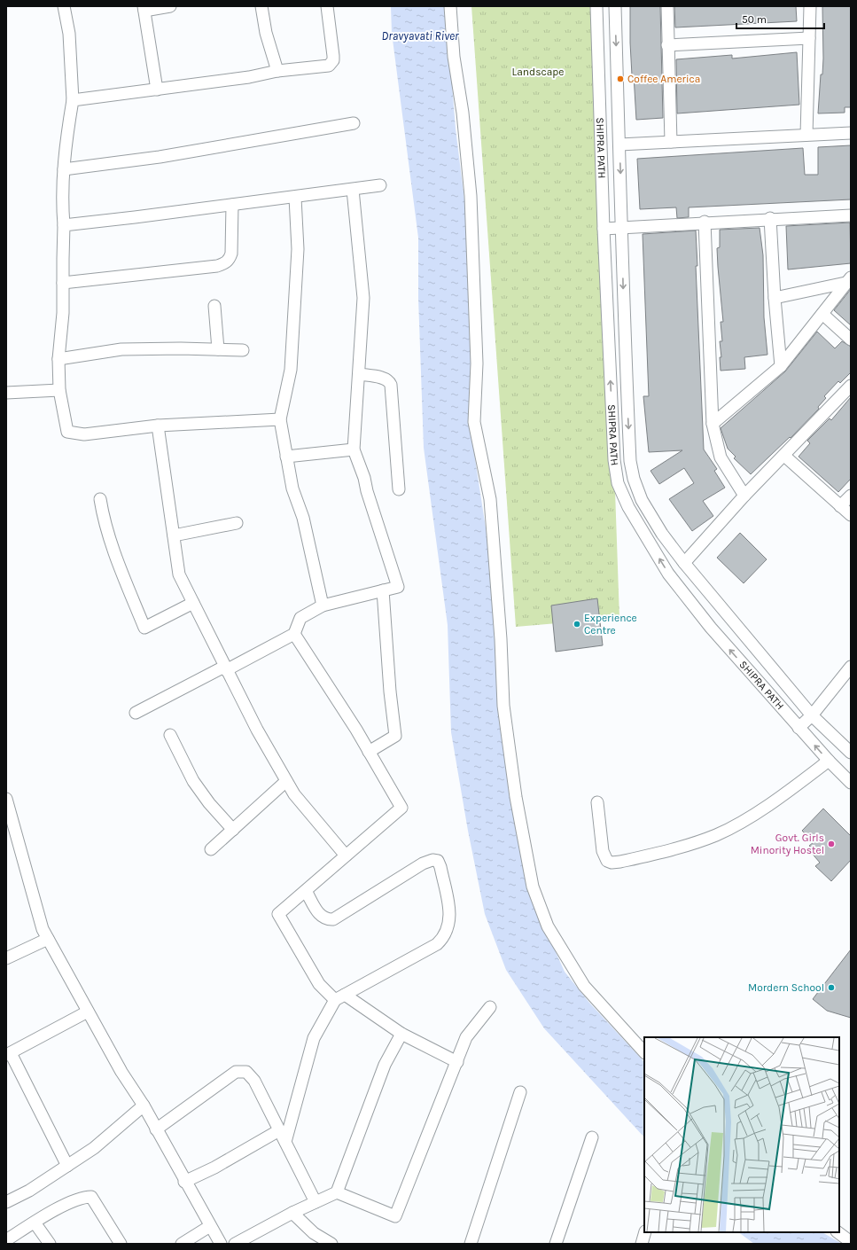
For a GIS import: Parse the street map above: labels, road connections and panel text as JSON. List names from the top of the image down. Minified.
{"streets":{"street":["SHIPRA PATH"]},"water":["Dravyavati River"],"parks":["Landscape"],"places":["Coffee America","Experience Centre","Govt. Girls Minority Hostel","Mordern School"],"scale_bar":"50 m"}
